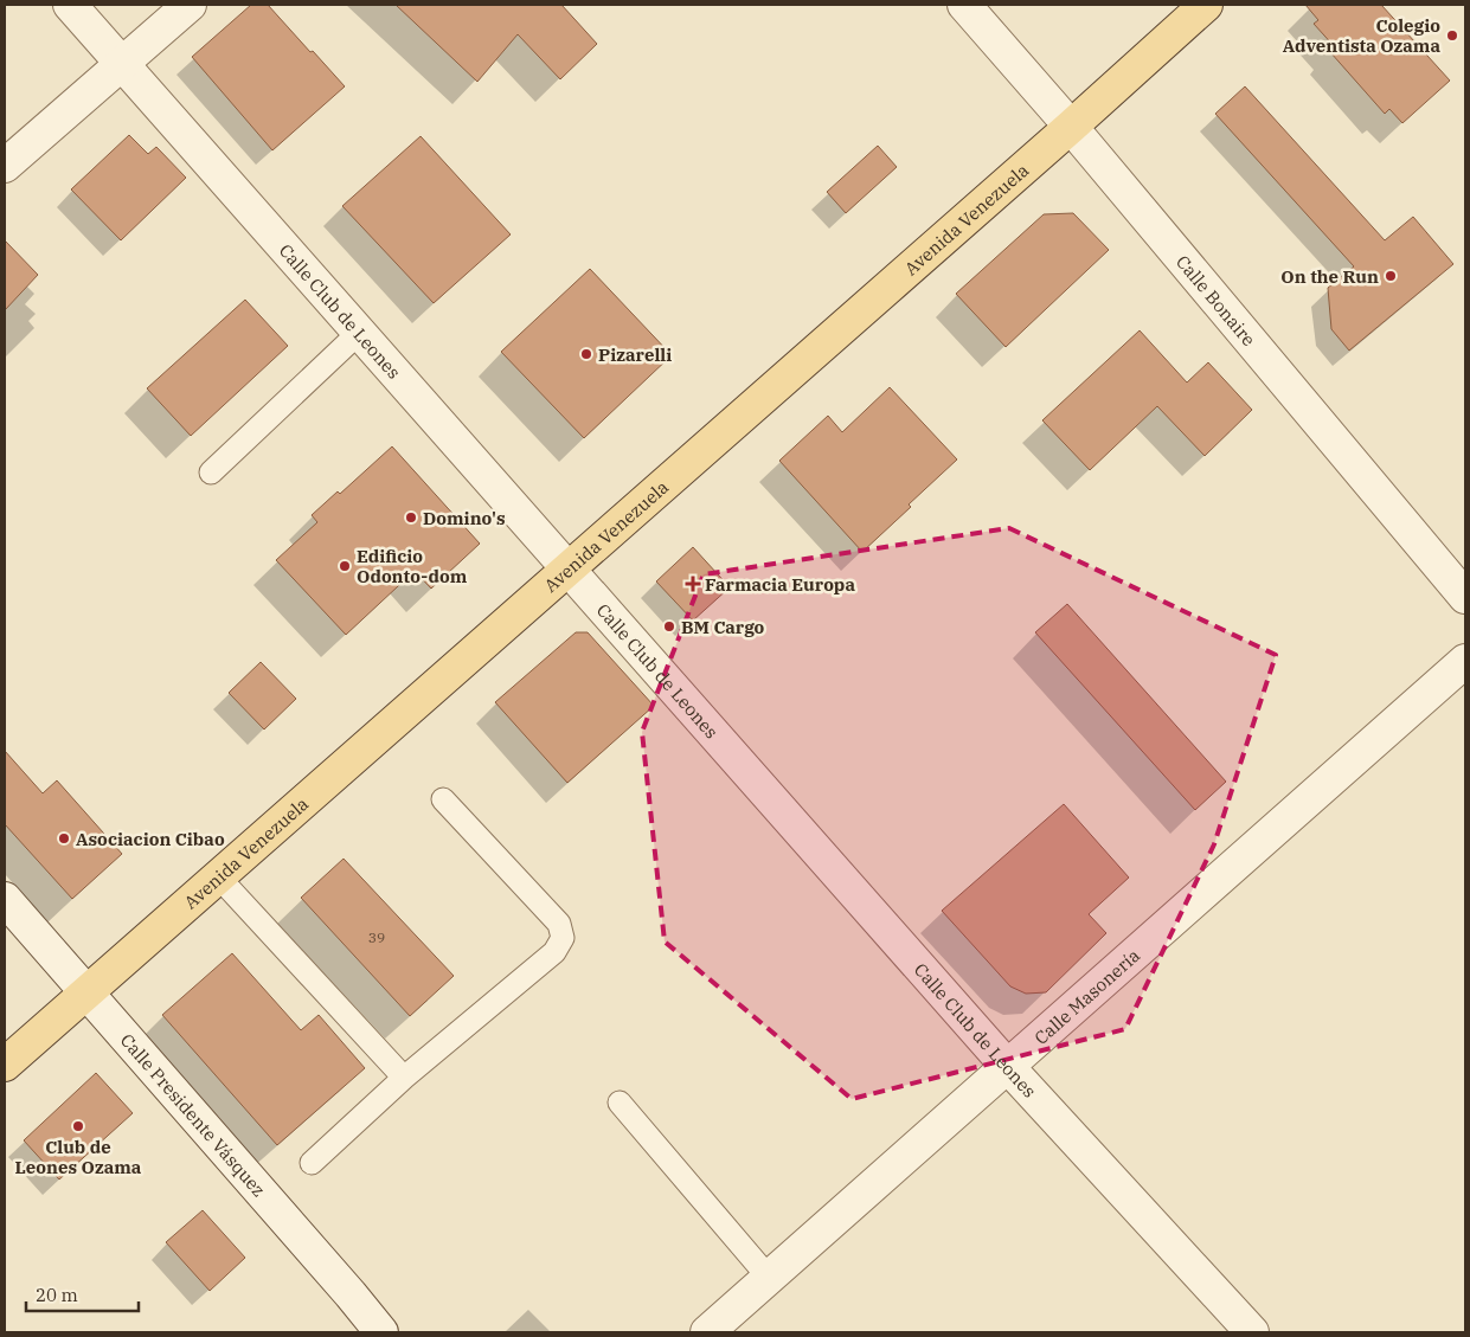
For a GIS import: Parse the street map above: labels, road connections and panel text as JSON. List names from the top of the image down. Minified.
{"streets":{"main road":["Avenida Venezuela"],"street":["Calle Bonaire","Calle Club de Leones","Calle Masonería","Calle Presidente Vásquez"]},"crossings":[["Avenida Venezuela","Calle Bonaire"],["Avenida Venezuela","Calle Club de Leones"],["Avenida Venezuela","Calle Presidente Vásquez"],["Calle Club de Leones","Calle Masonería"]],"places":{"other":["Colegio Adventista Ozama","On the Run","Pizarelli","Domino's","Edificio Odonto-dom","BM Cargo","Asociacion Cibao","Club de Leones Ozama"],"health":["Farmacia Europa"]},"house_numbers":["39"],"scale_bar":"20 m"}
